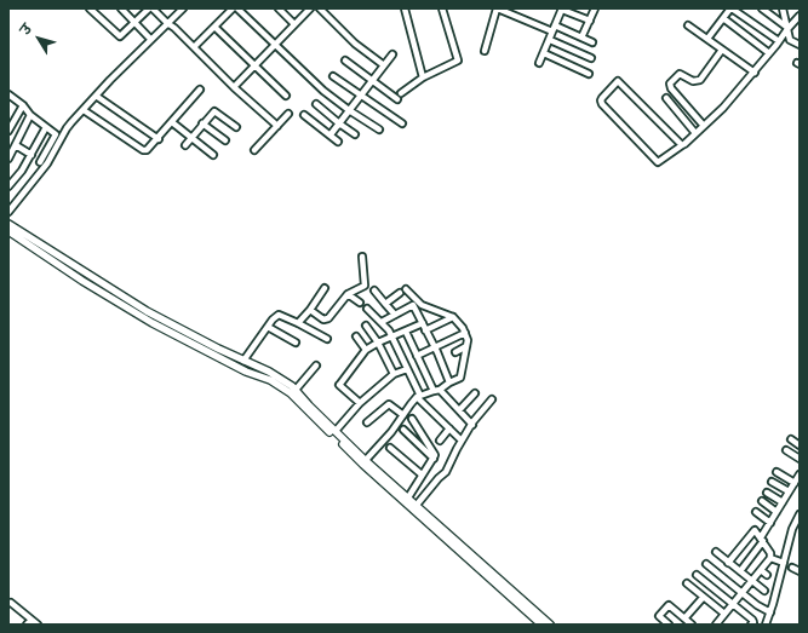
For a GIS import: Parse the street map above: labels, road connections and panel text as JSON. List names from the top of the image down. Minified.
{"north":"top left"}
